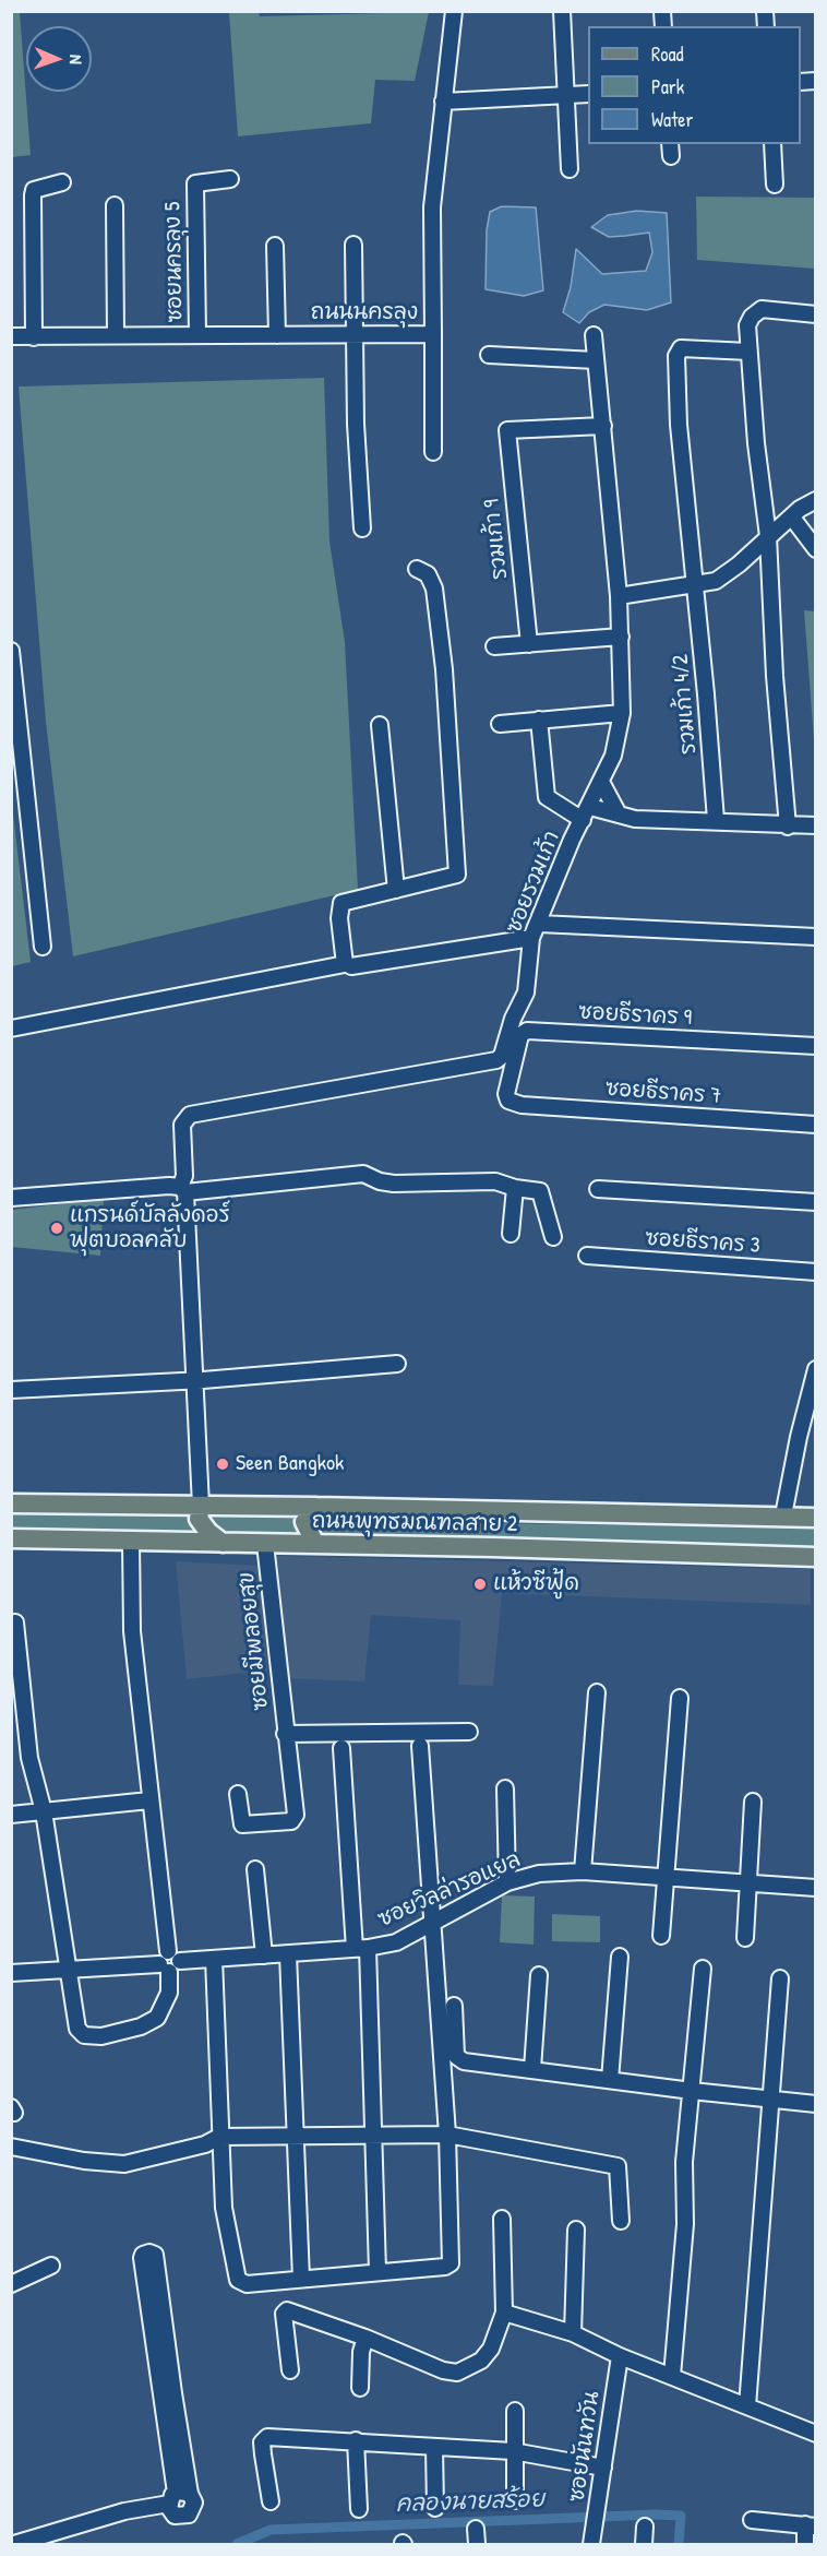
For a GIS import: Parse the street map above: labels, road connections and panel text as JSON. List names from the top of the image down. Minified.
{"streets":{"main road":["ถนนพุทธมณฑลสาย 2"],"street":["ซอยนครลุง 5","ถนนนครลุง","รวมเก้า 9","รวมเก้า 4/2","ซอยรวมเก้า","ซอยธีราคร 9","ซอยธีราคร 7","ซอยธีราคร 3","ซอยมีพลอยสุข","ซอยวิลล่ารอแยล","ซอยนันทวัน"]},"crossings":[["ซอยนครลุง 5","ถนนนครลุง"],["ซอยธีราคร 9","ซอยธีราคร 7"],["ถนนพุทธมณฑลสาย 2","ซอยมีพลอยสุข"]],"water":["คลองนายสร้อย"],"places":["แกรนด์บัลลังดอร์ ฟุตบอลคลับ","Seen Bangkok","แห้วซีฟู้ด"],"legend":["Road","Park","Water"],"north":"right"}
